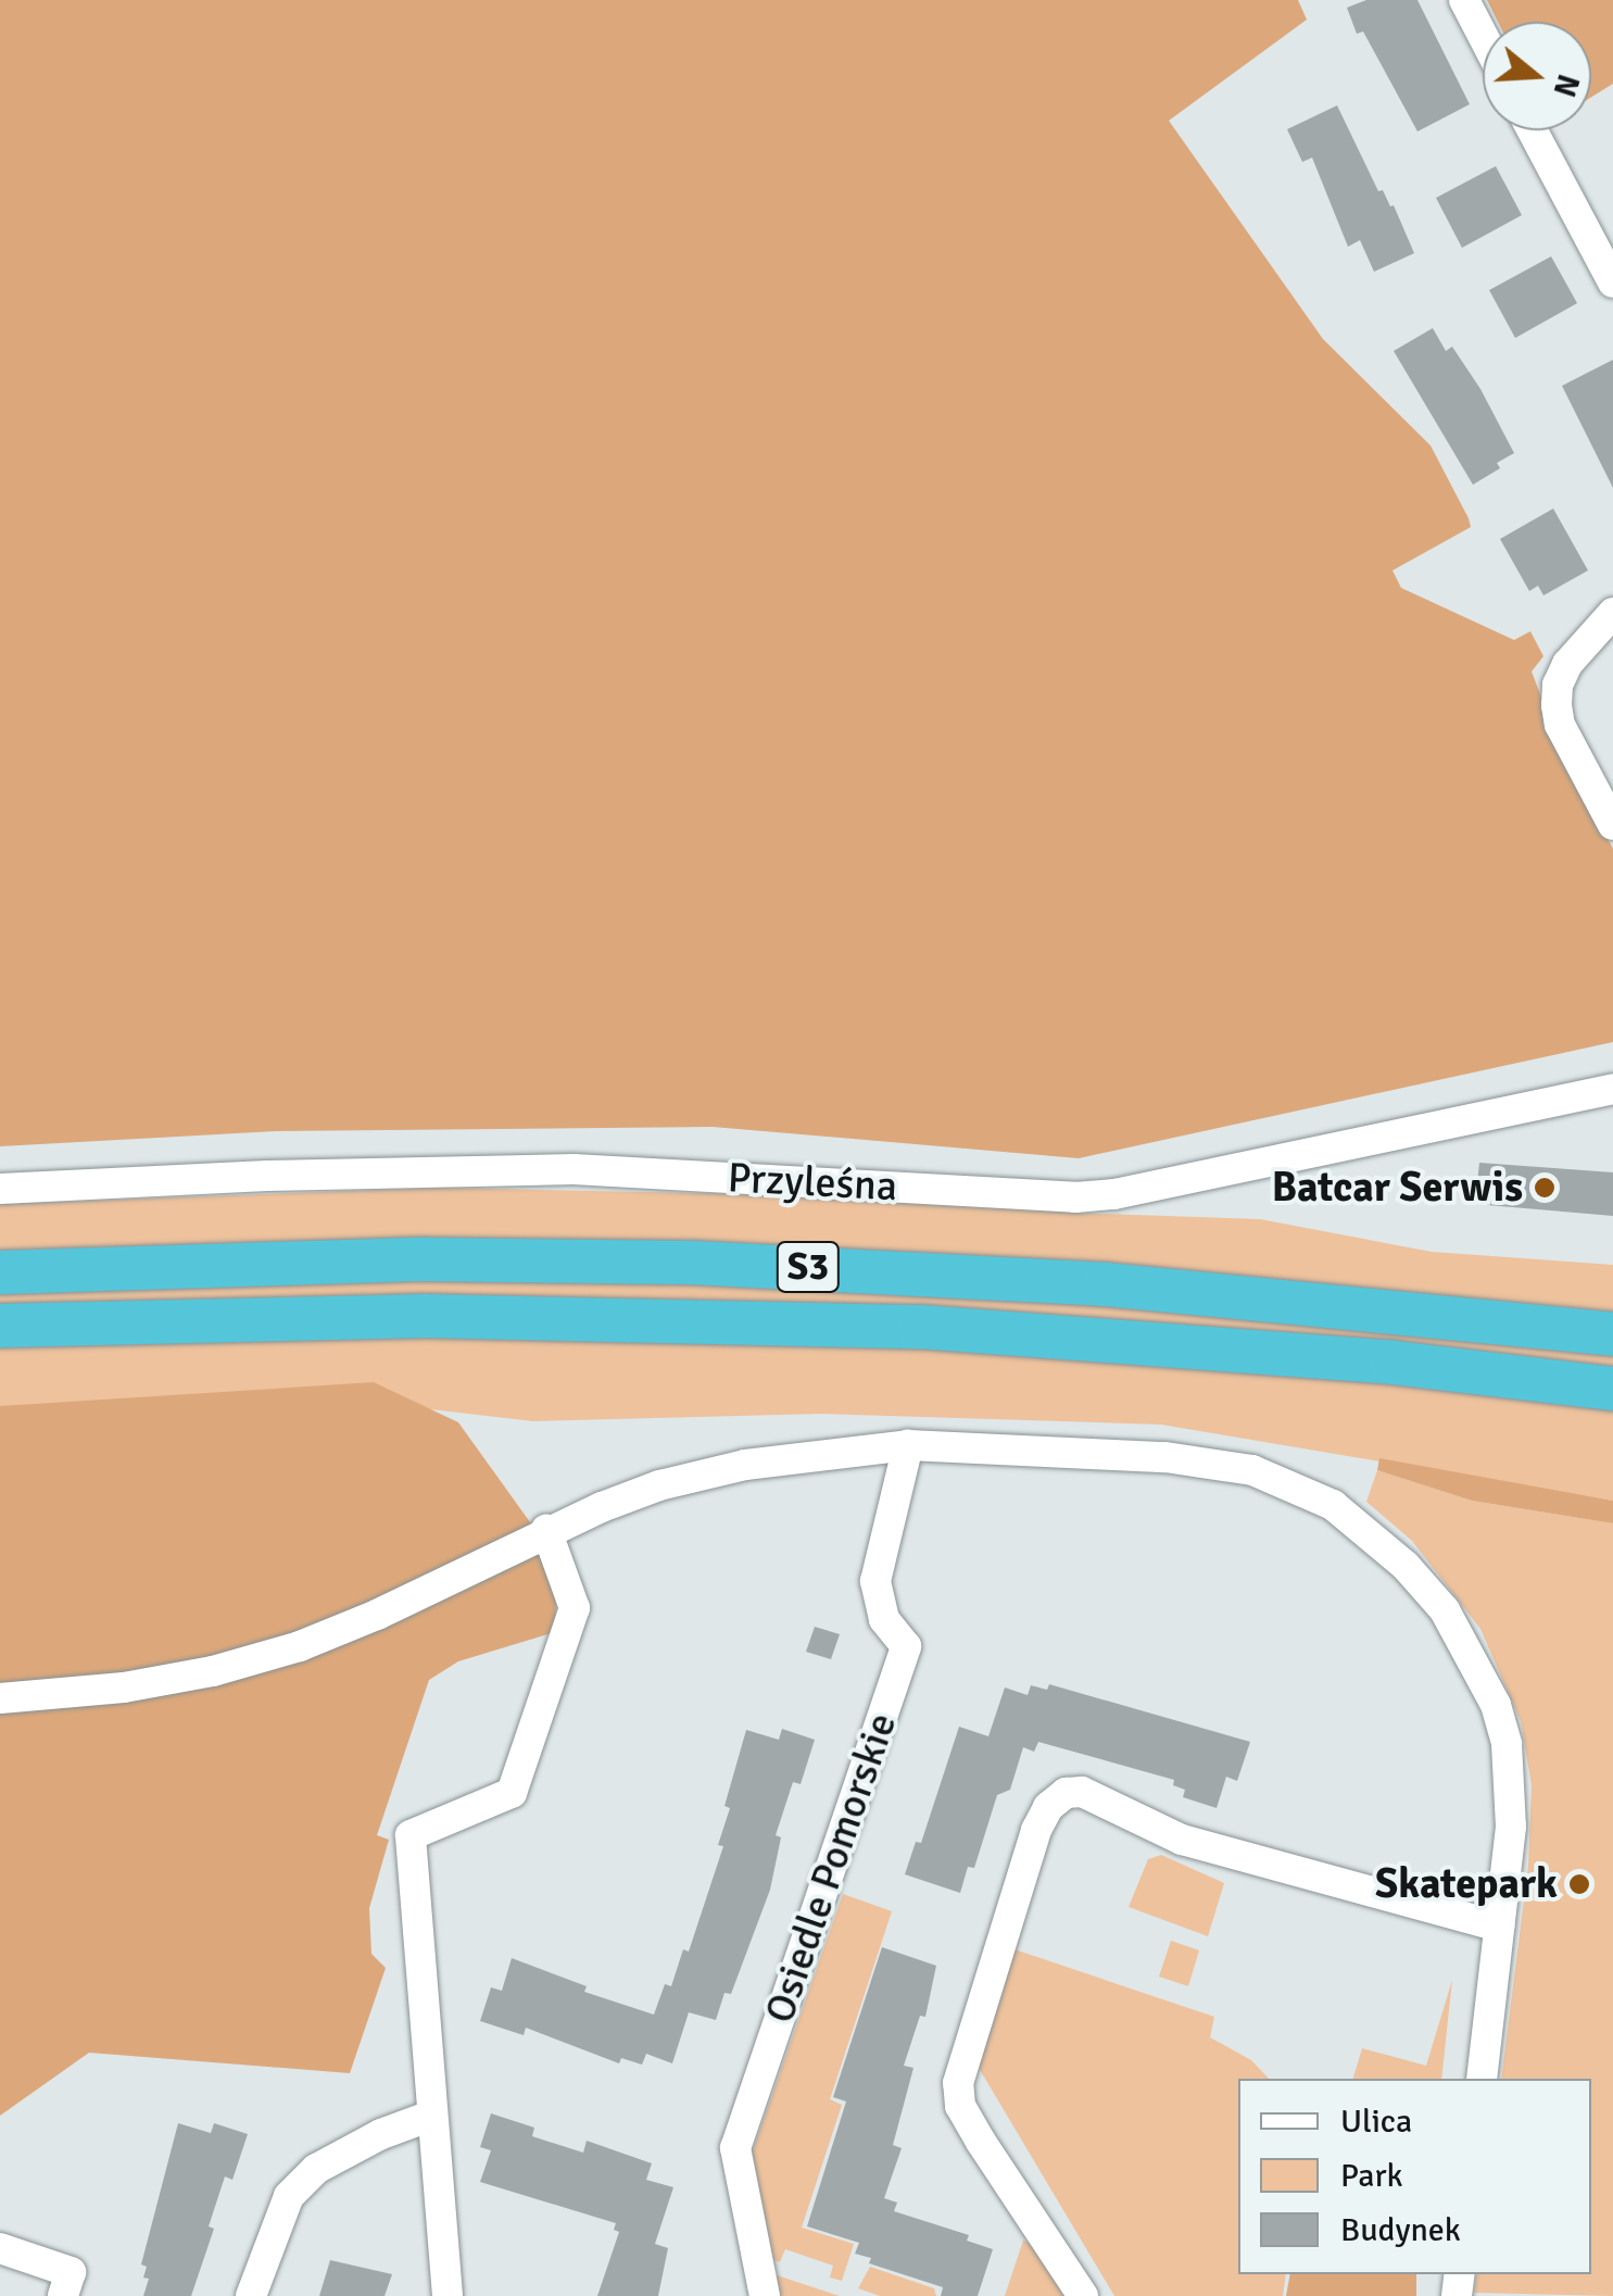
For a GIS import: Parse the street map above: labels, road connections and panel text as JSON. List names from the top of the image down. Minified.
{"streets":{"highway":["S3"],"street":["Przyleśna","Osiedle Pomorskie"]},"places":["Batcar Serwis","Skatepark"],"legend":["Ulica","Park","Budynek"],"north":"right"}
